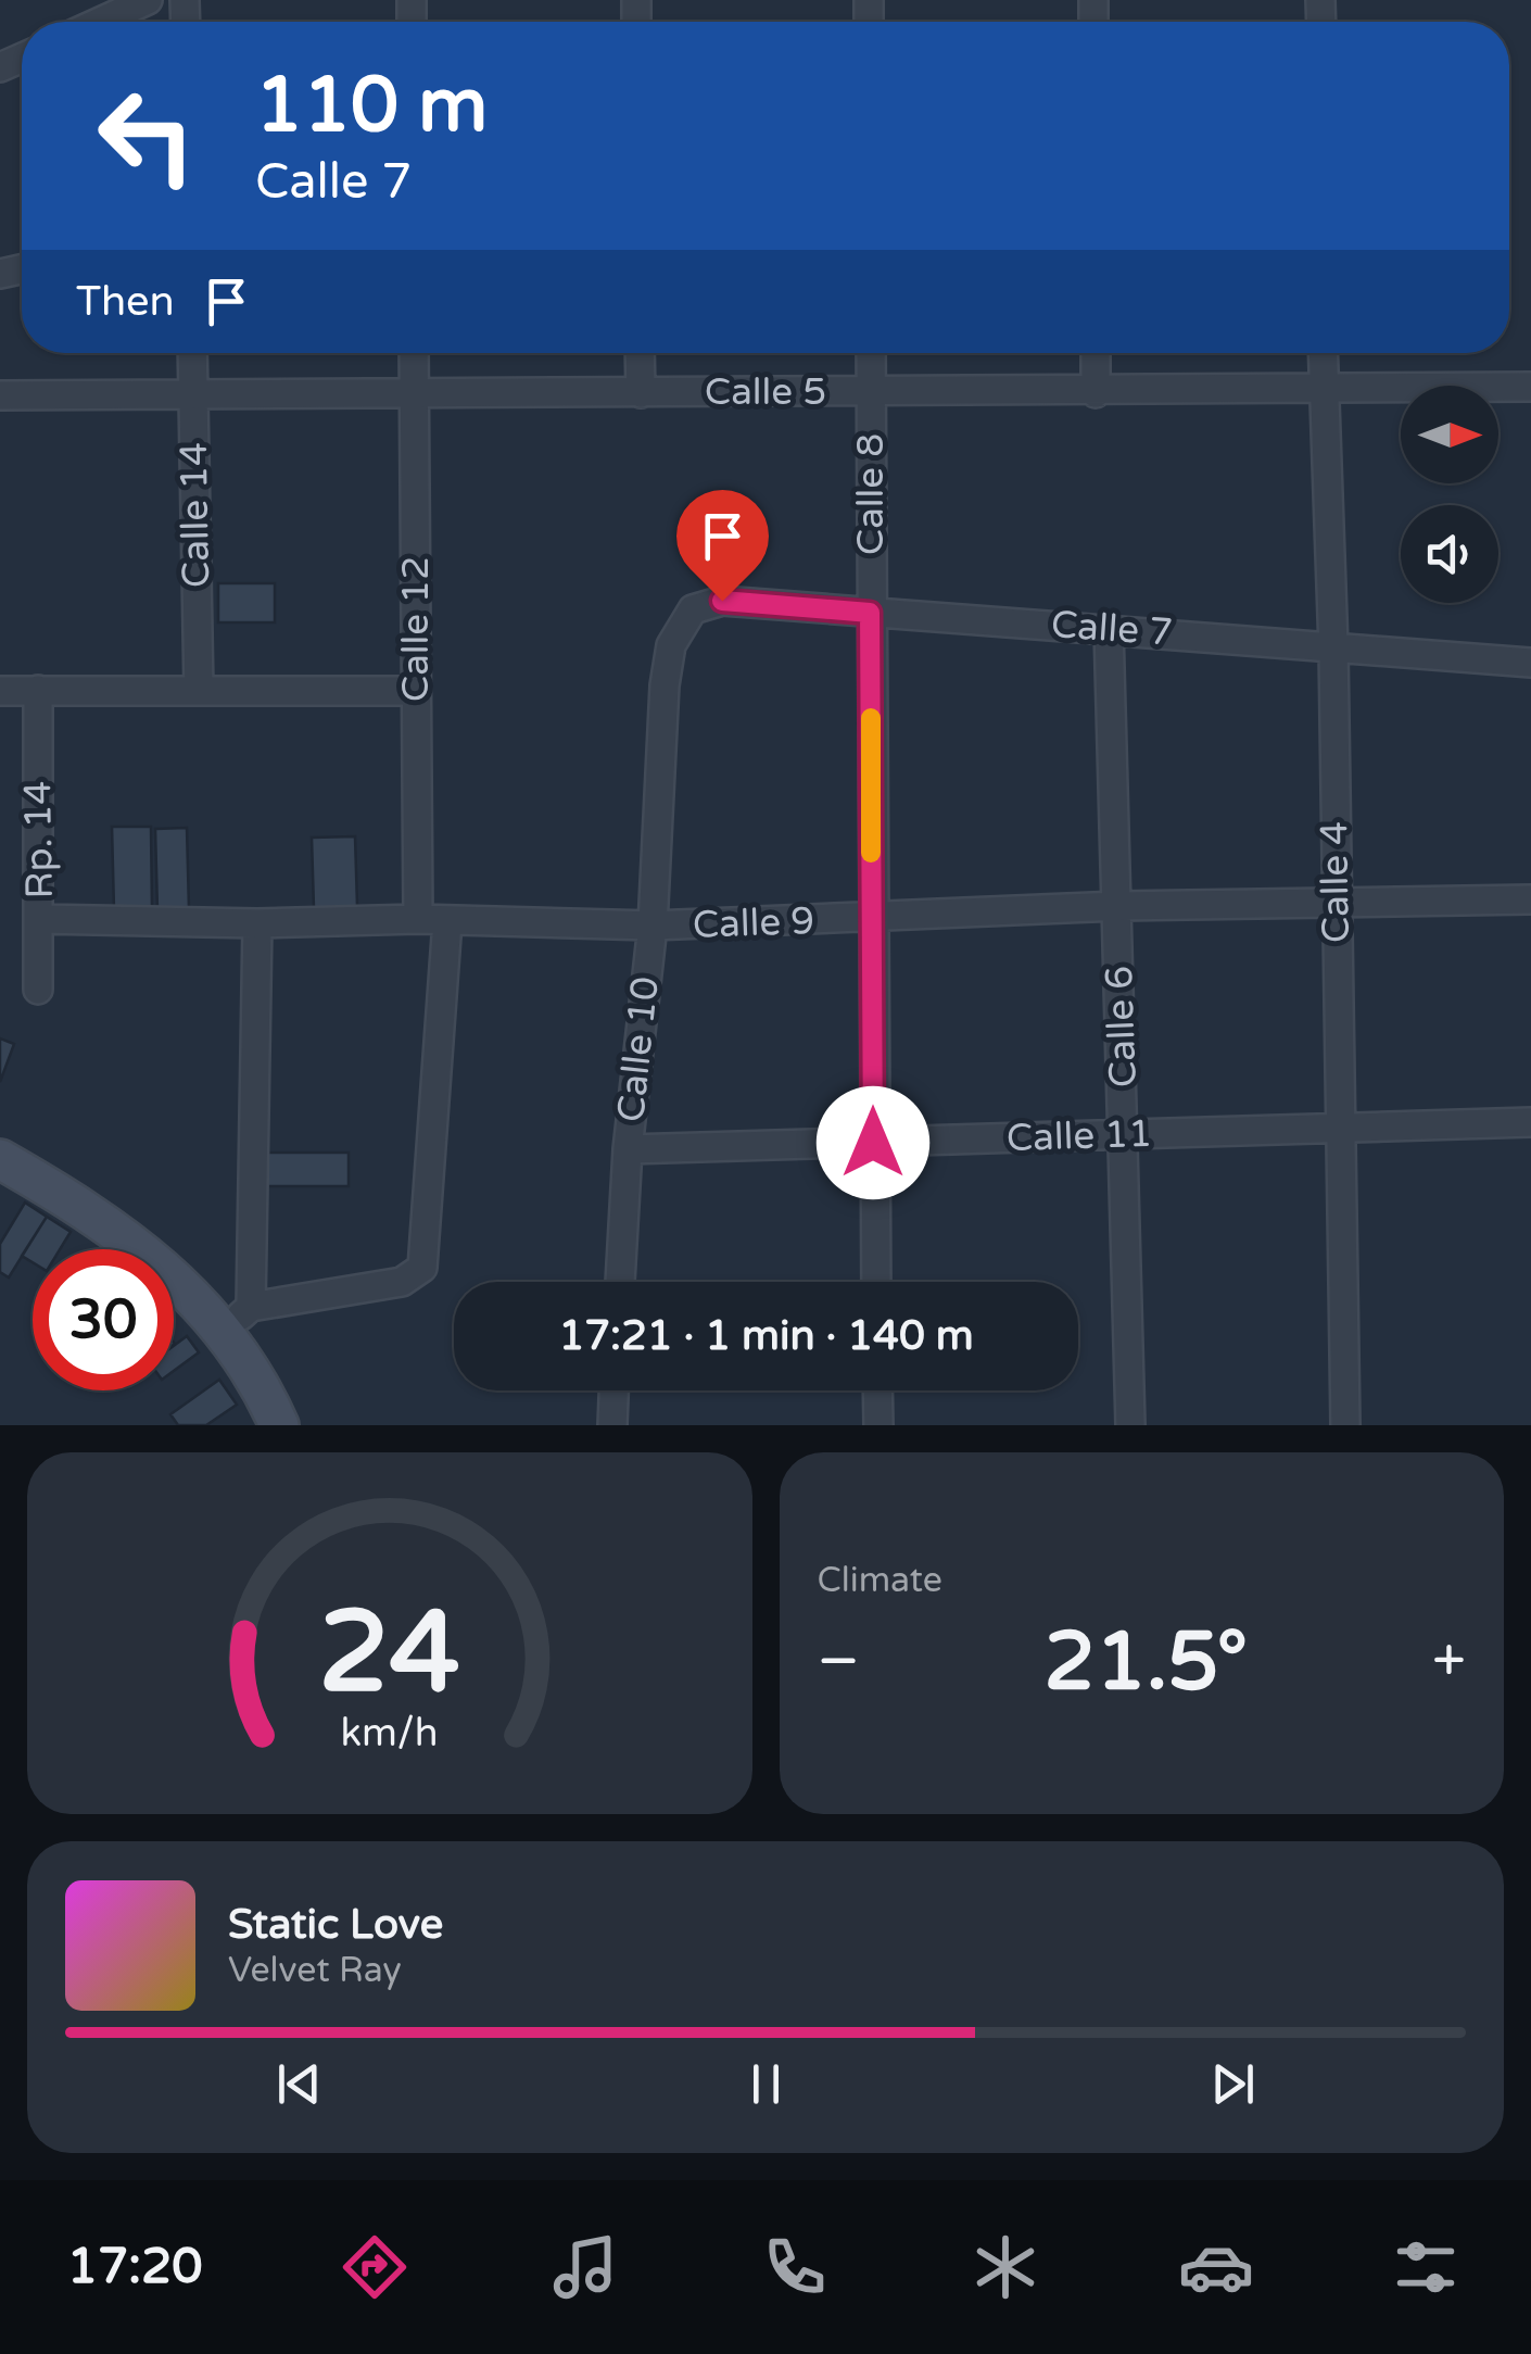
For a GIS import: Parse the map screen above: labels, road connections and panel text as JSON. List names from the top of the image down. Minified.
{"streets":{"street":["Calle 5","Calle 8","Calle 14","Calle 12","Calle 7","Rp. 14","Calle 4","Calle 9","Calle 6","Calle 10","Calle 11"]},"crossings":[["Calle 5","Calle 8"],["Calle 5","Calle 14"],["Calle 5","Calle 12"],["Calle 5","Calle 4"],["Calle 8","Calle 7"],["Calle 8","Calle 9"],["Calle 8","Calle 11"],["Calle 12","Calle 9"],["Calle 7","Calle 4"],["Calle 7","Calle 6"],["Calle 7","Calle 10"],["Rp. 14","Calle 9"],["Calle 4","Calle 9"],["Calle 4","Calle 11"],["Calle 9","Calle 6"],["Calle 9","Calle 10"],["Calle 6","Calle 11"],["Calle 10","Calle 11"]],"north":"right","page":{"turn":["110 m","Calle 7"],"then":"Then","limit":"30","trip":"17:21 · 1 min · 140 m","tile":"Climate","heat":["−","21.5°","+"],"song":["Static Love","Velvet Ray"],"tabs":"17:20","gauge":["24","km/h"]}}
